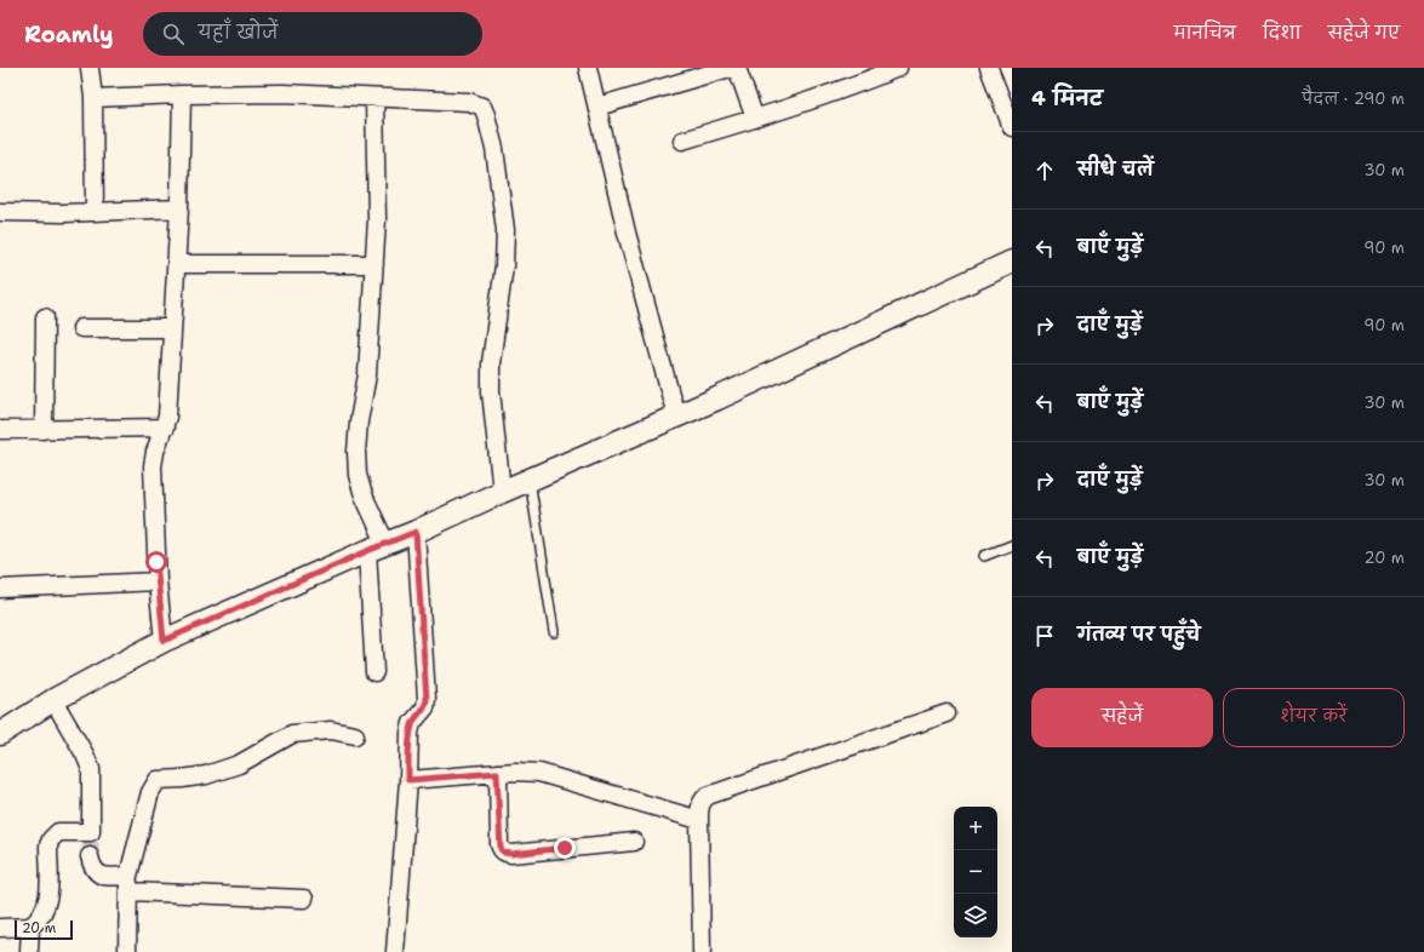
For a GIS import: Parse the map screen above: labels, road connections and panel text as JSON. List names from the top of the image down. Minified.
{"scale_bar":"20 m","page":{"header":"Roamly","search":"यहाँ खोजें","nav":["मानचित्र","दिशा","सहेजे गए"],"heading":["4 मिनट","पैदल · 290 m"],"list":[["सीधे चलें","30 m"],["बाएँ मुड़ें","90 m"],["दाएँ मुड़ें","90 m"],["बाएँ मुड़ें","30 m"],["दाएँ मुड़ें","30 m"],["बाएँ मुड़ें","20 m"],"गंतव्य पर पहुँचे"],"buttons":["सहेजें","शेयर करें"],"map_buttons":["+","−"],"scale":"20 m"}}
